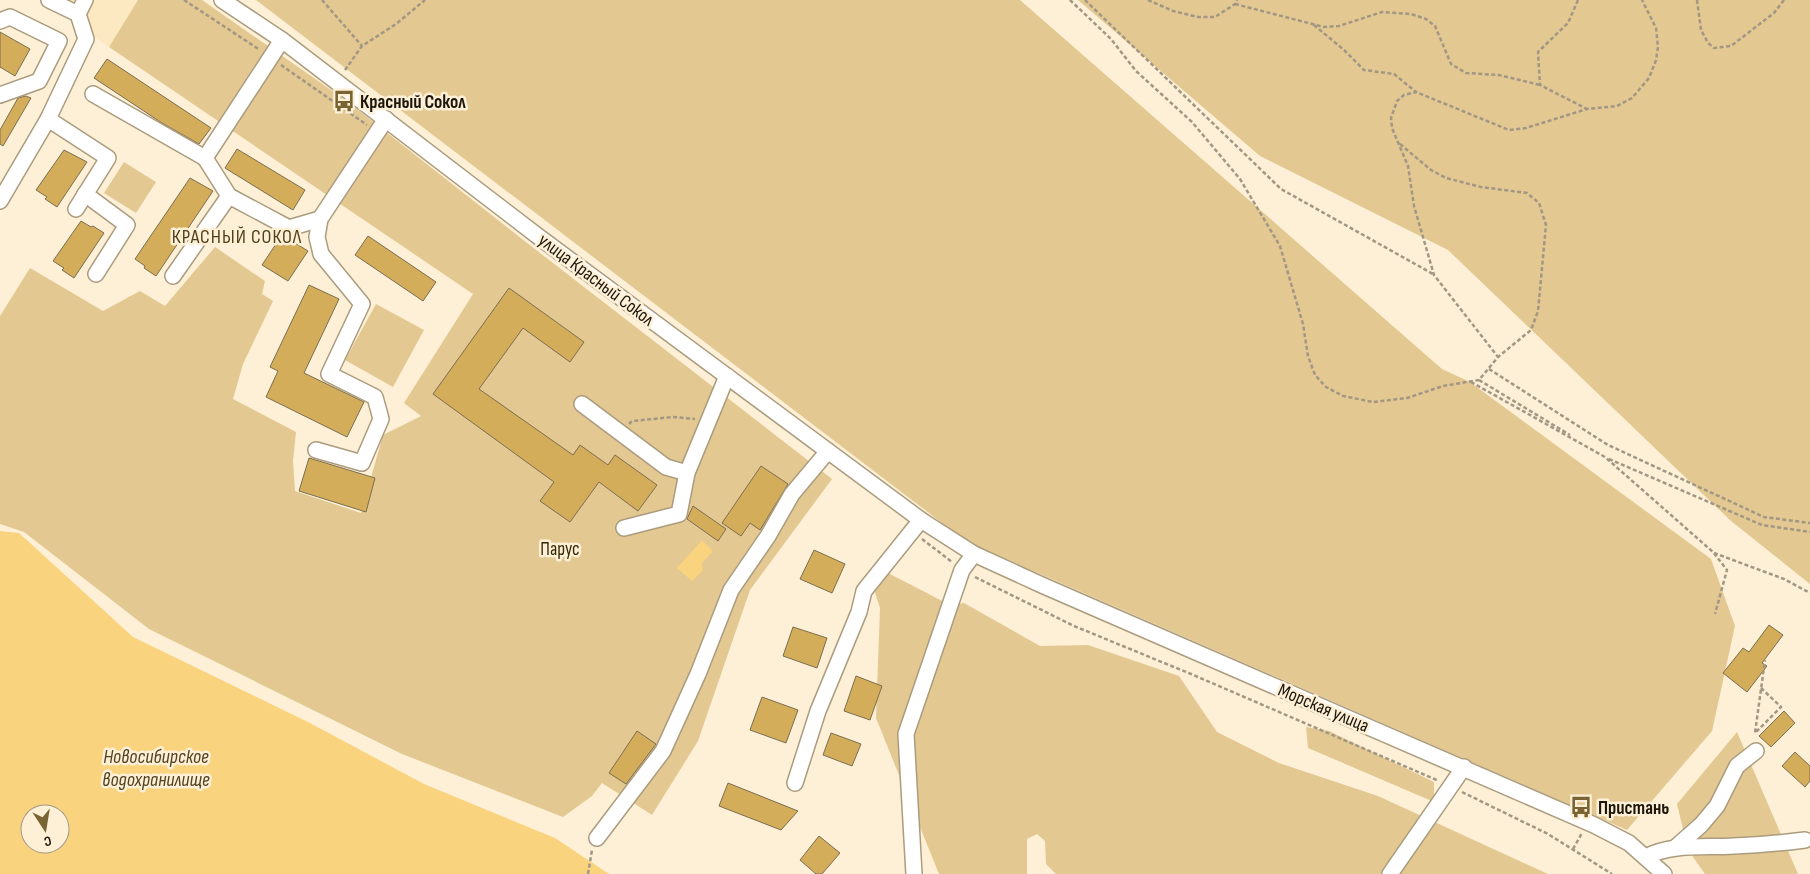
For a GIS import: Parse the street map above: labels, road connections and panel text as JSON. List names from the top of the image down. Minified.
{"streets":{"street":["улица Красный Сокол","Морская улица"]},"crossings":[["улица Красный Сокол","Морская улица"]],"districts":["КРАСНЫЙ СОКОЛ"],"water":["Новосибирское водохранилище"],"parks":["Парус"],"places":{"bus stop":["Красный Сокол","Пристань"]},"north":"bottom"}
